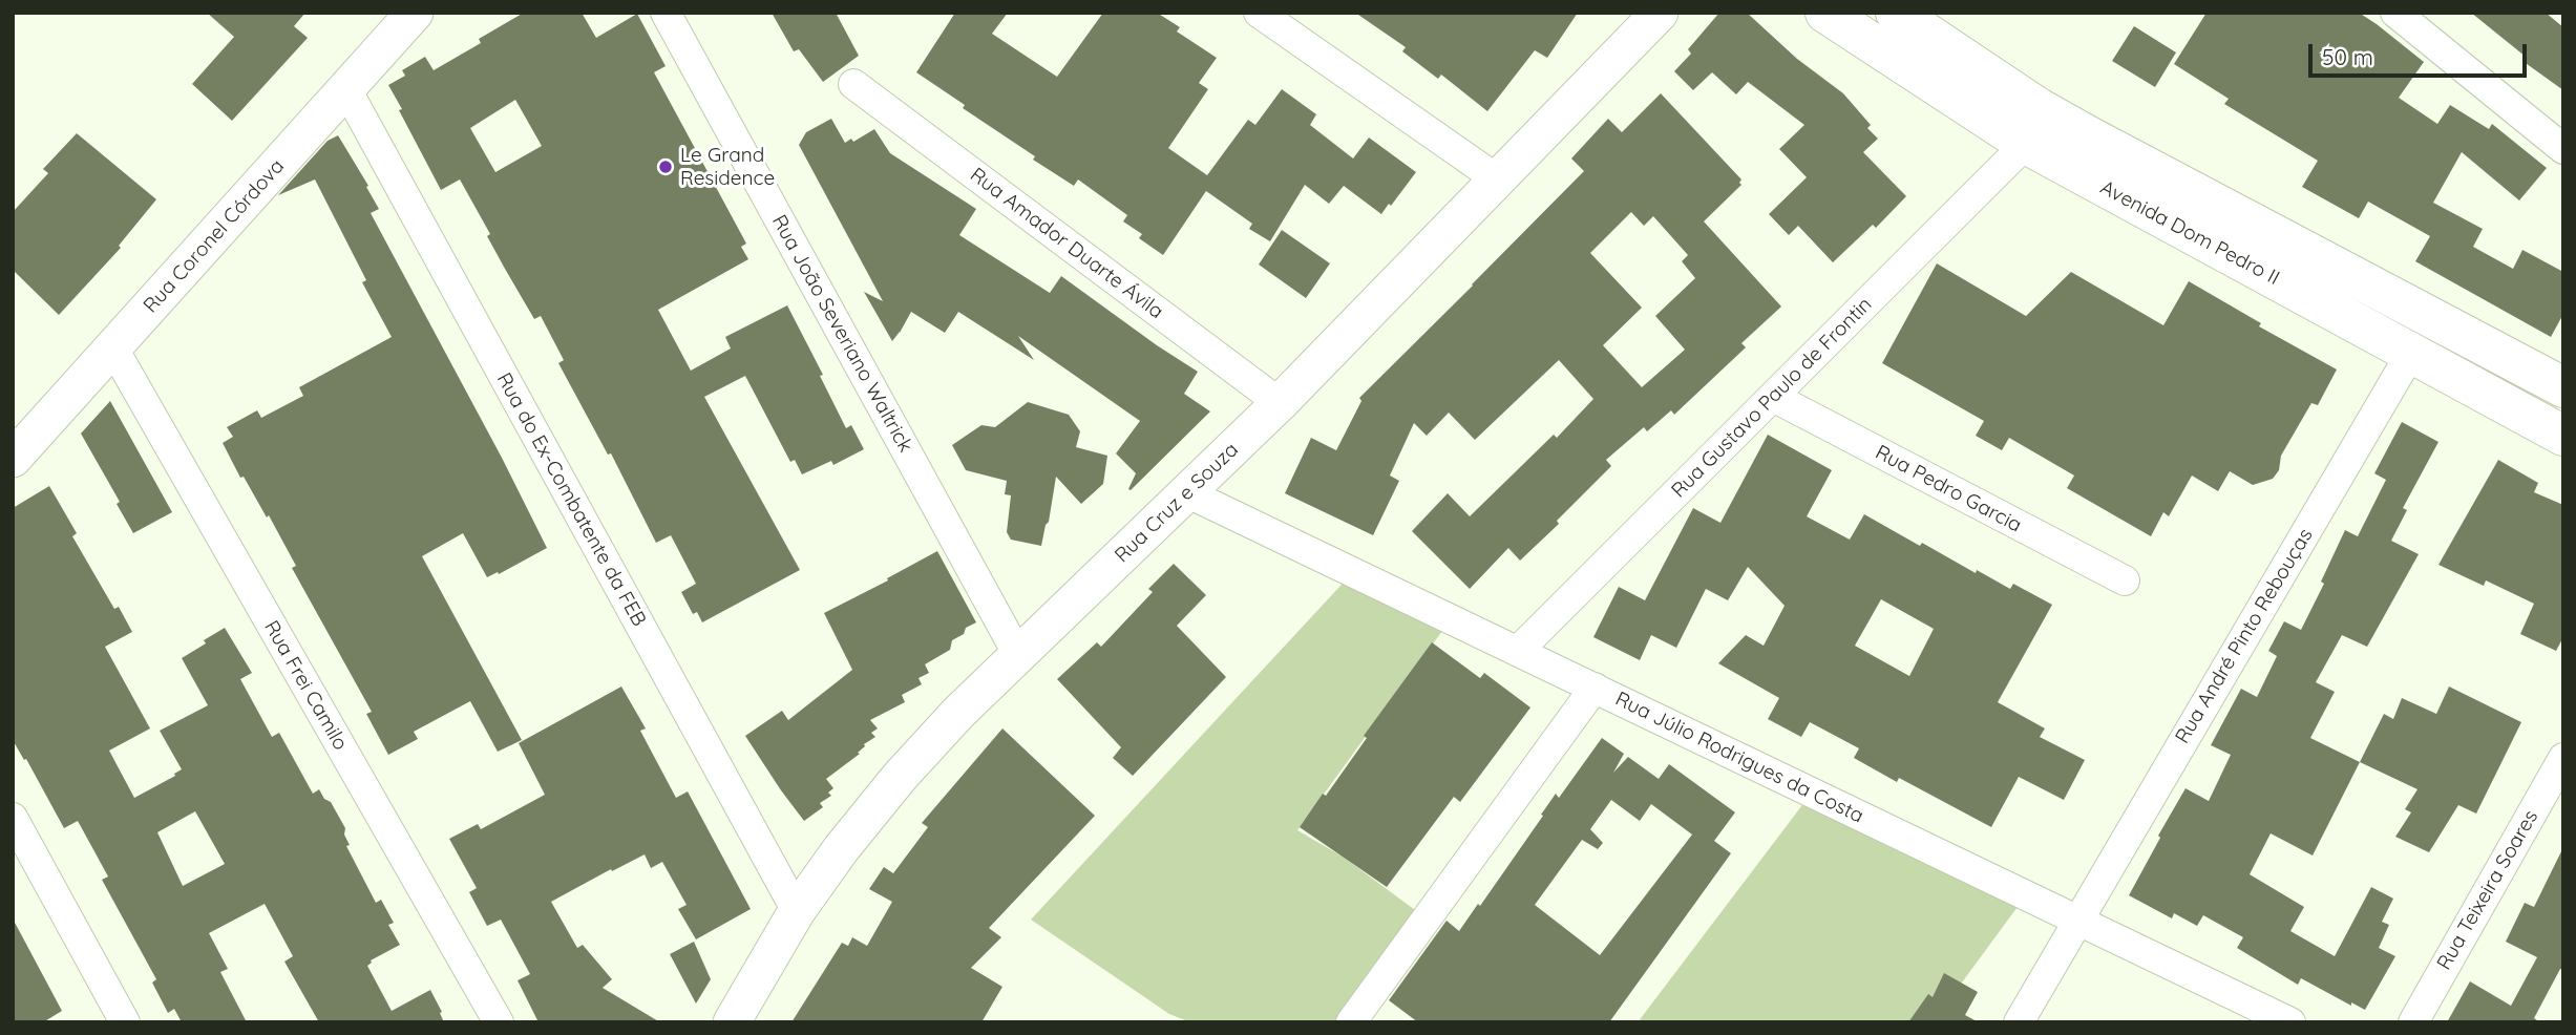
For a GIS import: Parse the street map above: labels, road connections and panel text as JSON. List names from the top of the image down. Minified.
{"streets":{"main road":["Avenida Dom Pedro II"],"street":["Rua Coronel Córdova","Rua Amador Duarte Ávila","Rua João Severiano Waltrick","Rua Gustavo Paulo de Frontin","Rua Pedro Garcia","Rua do Ex-Combatente da FEB","Rua Cruz e Souza","Rua André Pinto Rebouças","Rua Frei Camilo","Rua Júlio Rodrigues da Costa","Rua Teixeira Soares"]},"crossings":[["Avenida Dom Pedro II","Rua Gustavo Paulo de Frontin"],["Avenida Dom Pedro II","Rua André Pinto Rebouças"],["Rua Coronel Córdova","Rua do Ex-Combatente da FEB"],["Rua Coronel Córdova","Rua Frei Camilo"],["Rua Amador Duarte Ávila","Rua Cruz e Souza"],["Rua João Severiano Waltrick","Rua Cruz e Souza"],["Rua Gustavo Paulo de Frontin","Rua Pedro Garcia"],["Rua Gustavo Paulo de Frontin","Rua Júlio Rodrigues da Costa"],["Rua do Ex-Combatente da FEB","Rua Cruz e Souza"],["Rua Cruz e Souza","Rua Júlio Rodrigues da Costa"],["Rua André Pinto Rebouças","Rua Júlio Rodrigues da Costa"]],"places":["Le Grand Residence"],"scale_bar":"50 m"}
